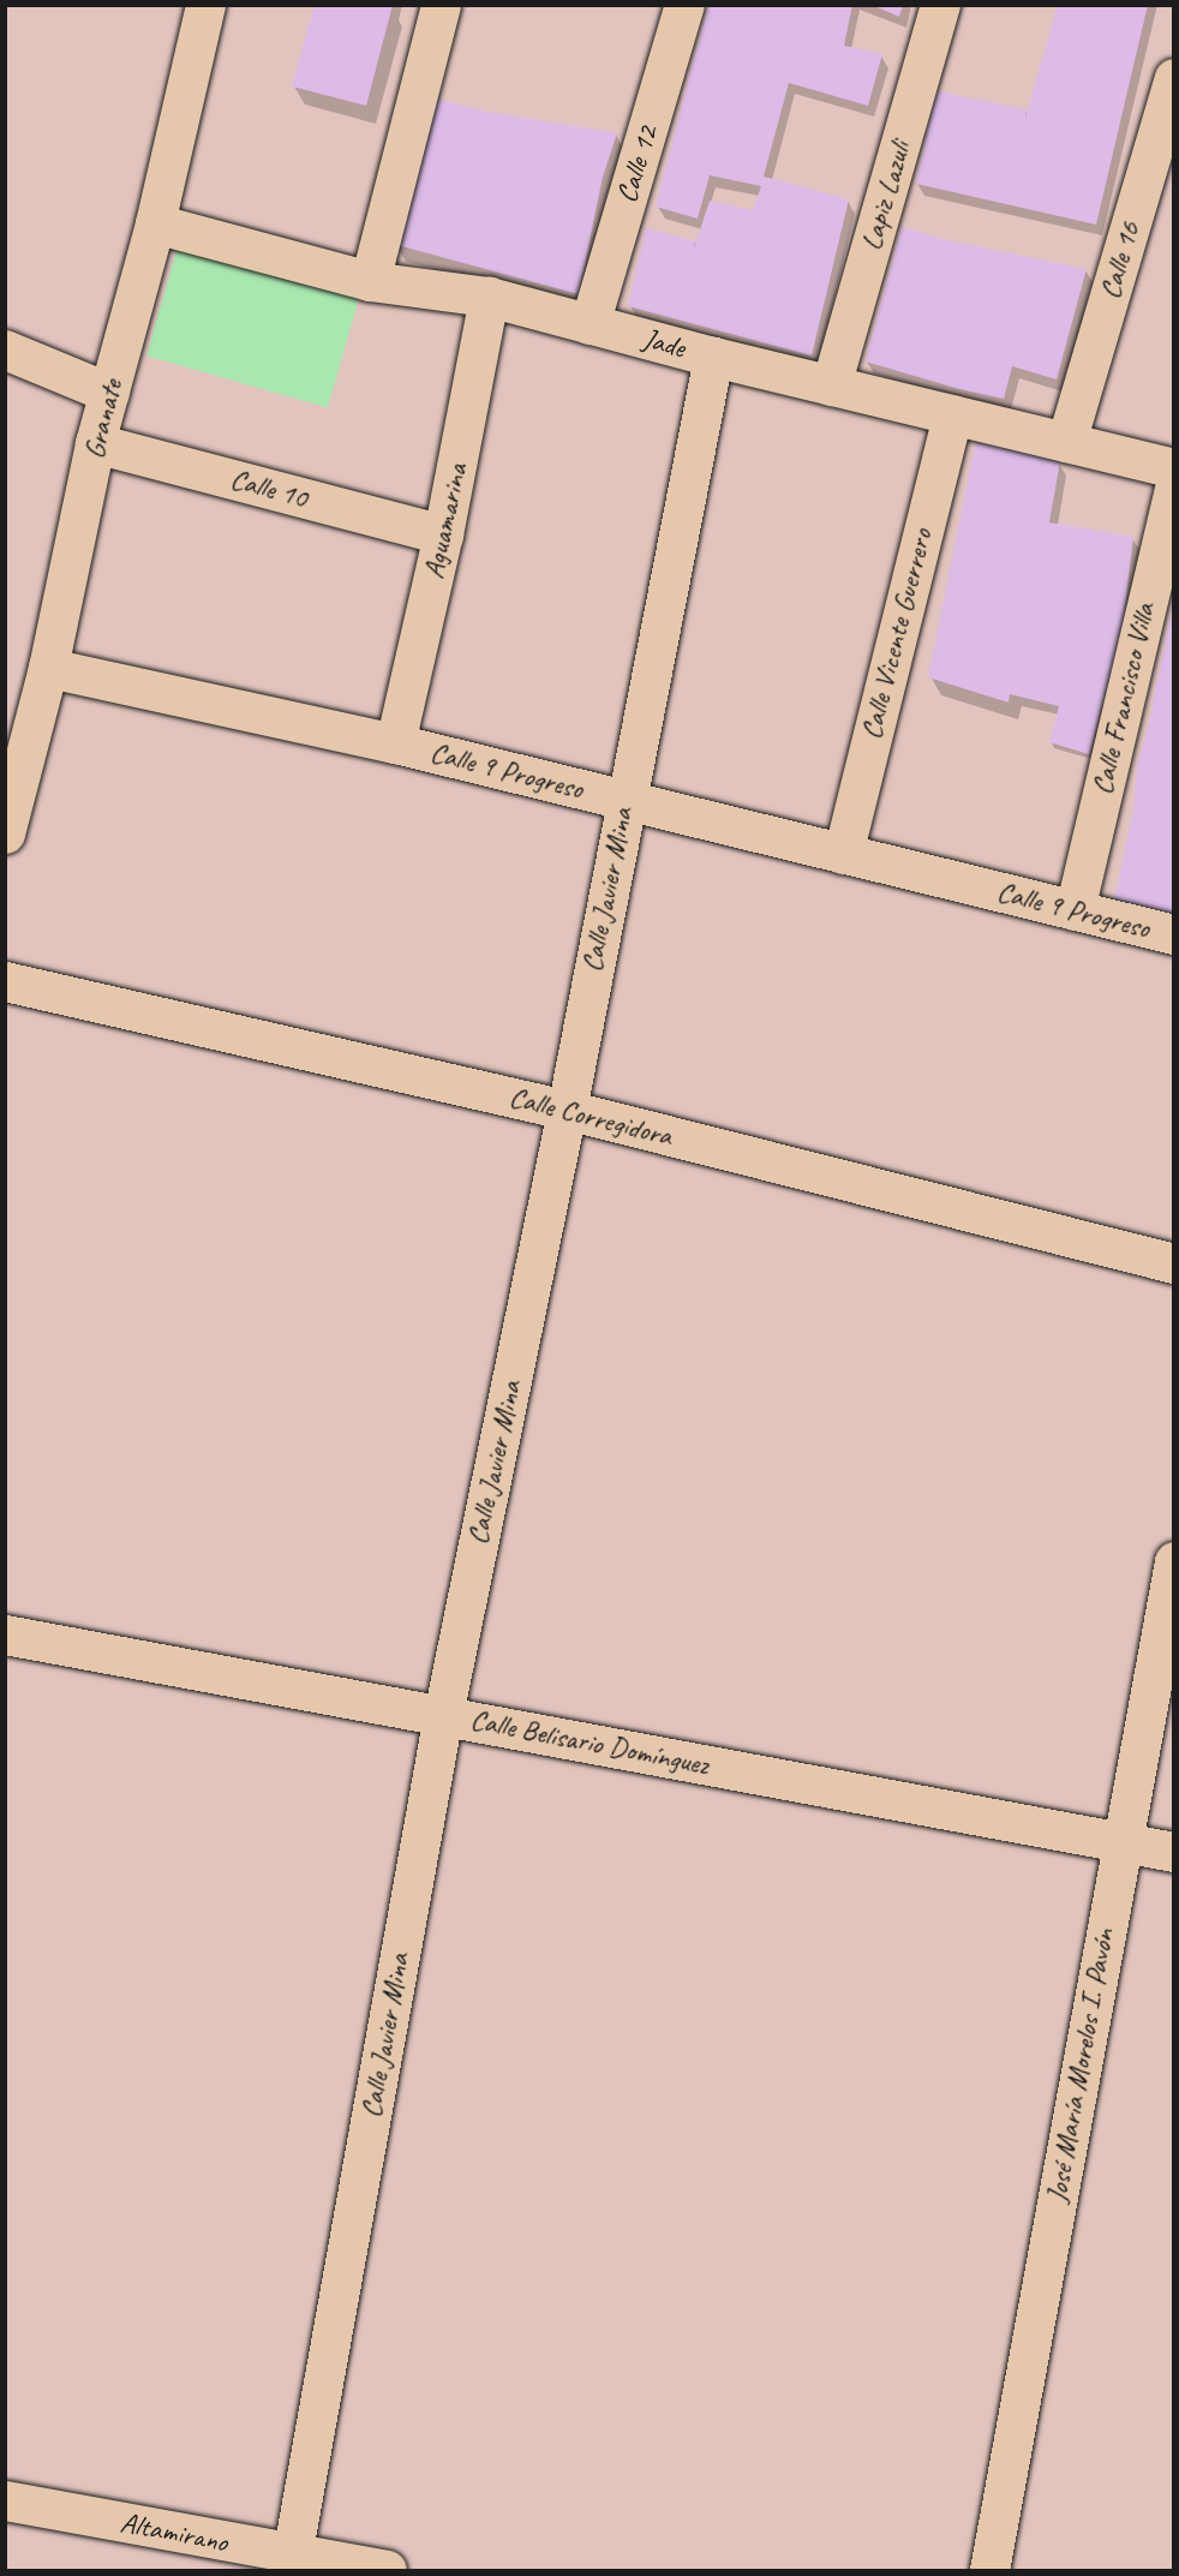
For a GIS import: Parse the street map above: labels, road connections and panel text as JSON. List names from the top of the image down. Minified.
{"streets":{"street":["Calle 12","Lapiz Lazuli","Calle 16","Jade","Granate","Calle 10","Aguamarina","Calle Vicente Guerrero","Calle Francisco Villa","Calle 9 Progreso","Calle Javier Mina","Calle Corregidora","Calle Belisario Domínguez","José María Morelos I. Pavón","Altamirano"]},"crossings":[["Calle 12","Jade"],["Lapiz Lazuli","Jade"],["Calle 16","Jade"],["Jade","Granate"],["Jade","Aguamarina"],["Jade","Calle Vicente Guerrero"],["Jade","Calle Javier Mina"],["Granate","Calle 10"],["Granate","Calle 9 Progreso"],["Calle 10","Aguamarina"],["Aguamarina","Calle 9 Progreso"],["Calle Vicente Guerrero","Calle 9 Progreso"],["Calle Francisco Villa","Calle 9 Progreso"],["Calle 9 Progreso","Calle Javier Mina"],["Calle Javier Mina","Calle Corregidora"],["Calle Javier Mina","Calle Belisario Domínguez"],["Calle Javier Mina","Altamirano"],["Calle Belisario Domínguez","José María Morelos I. Pavón"]]}
